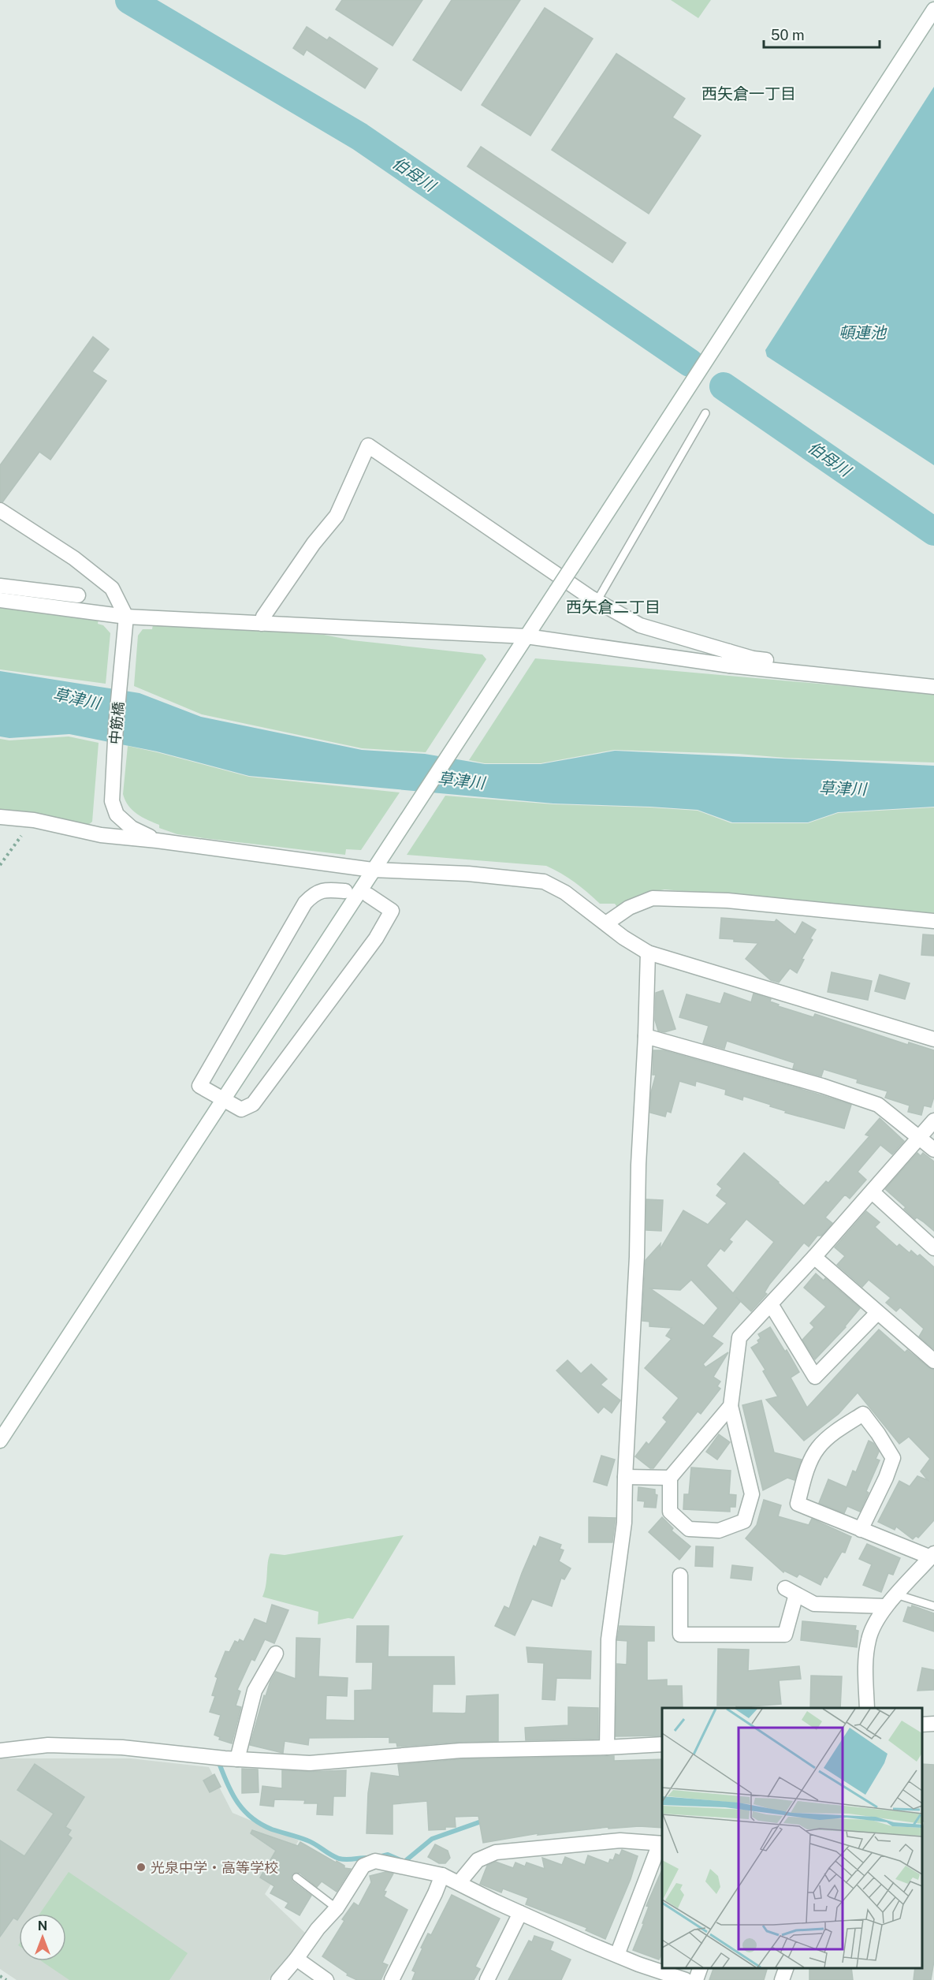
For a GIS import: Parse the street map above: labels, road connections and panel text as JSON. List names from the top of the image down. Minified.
{"streets":{"street":["中筋橋"]},"districts":["西矢倉一丁目","西矢倉二丁目"],"water":["伯母川","頓連池","草津川"],"places":["光泉中学・高等学校"],"scale_bar":"50 m","north":"top"}
